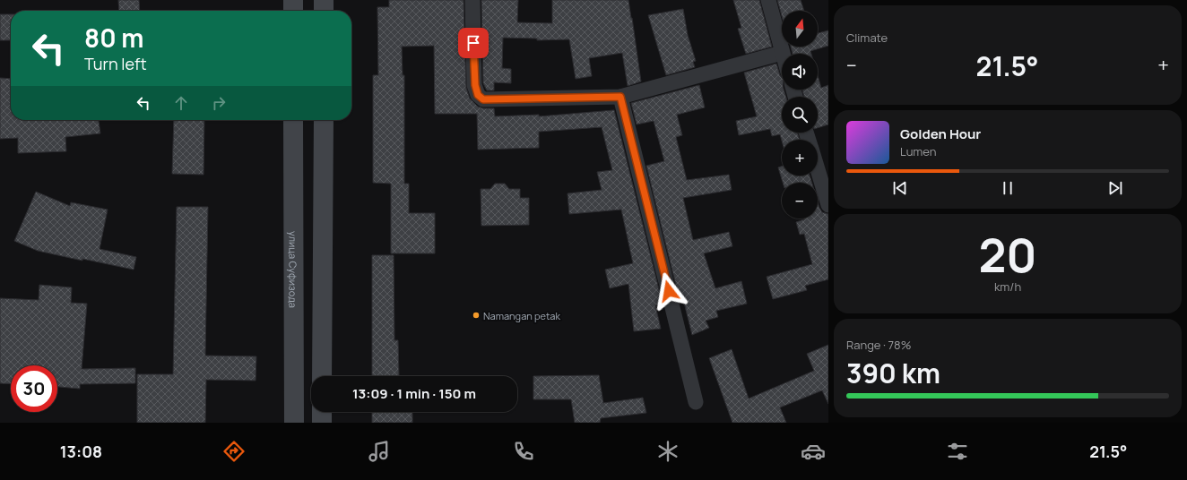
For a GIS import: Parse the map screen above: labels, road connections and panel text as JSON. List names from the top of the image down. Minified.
{"streets":{"main road":["улица Суфизода"]},"places":["Namangan petak"],"north":"top","page":{"tile":["Climate",["20","km/h"],["Range · 78%","390 km"]],"map_buttons":["+","−"],"turn":["80 m","Turn left"],"heat":["−","21.5°","+"],"song":["Golden Hour","Lumen"],"limit":"30","trip":"13:09 · 1 min · 150 m","tabs":["13:08","21.5°"]}}
